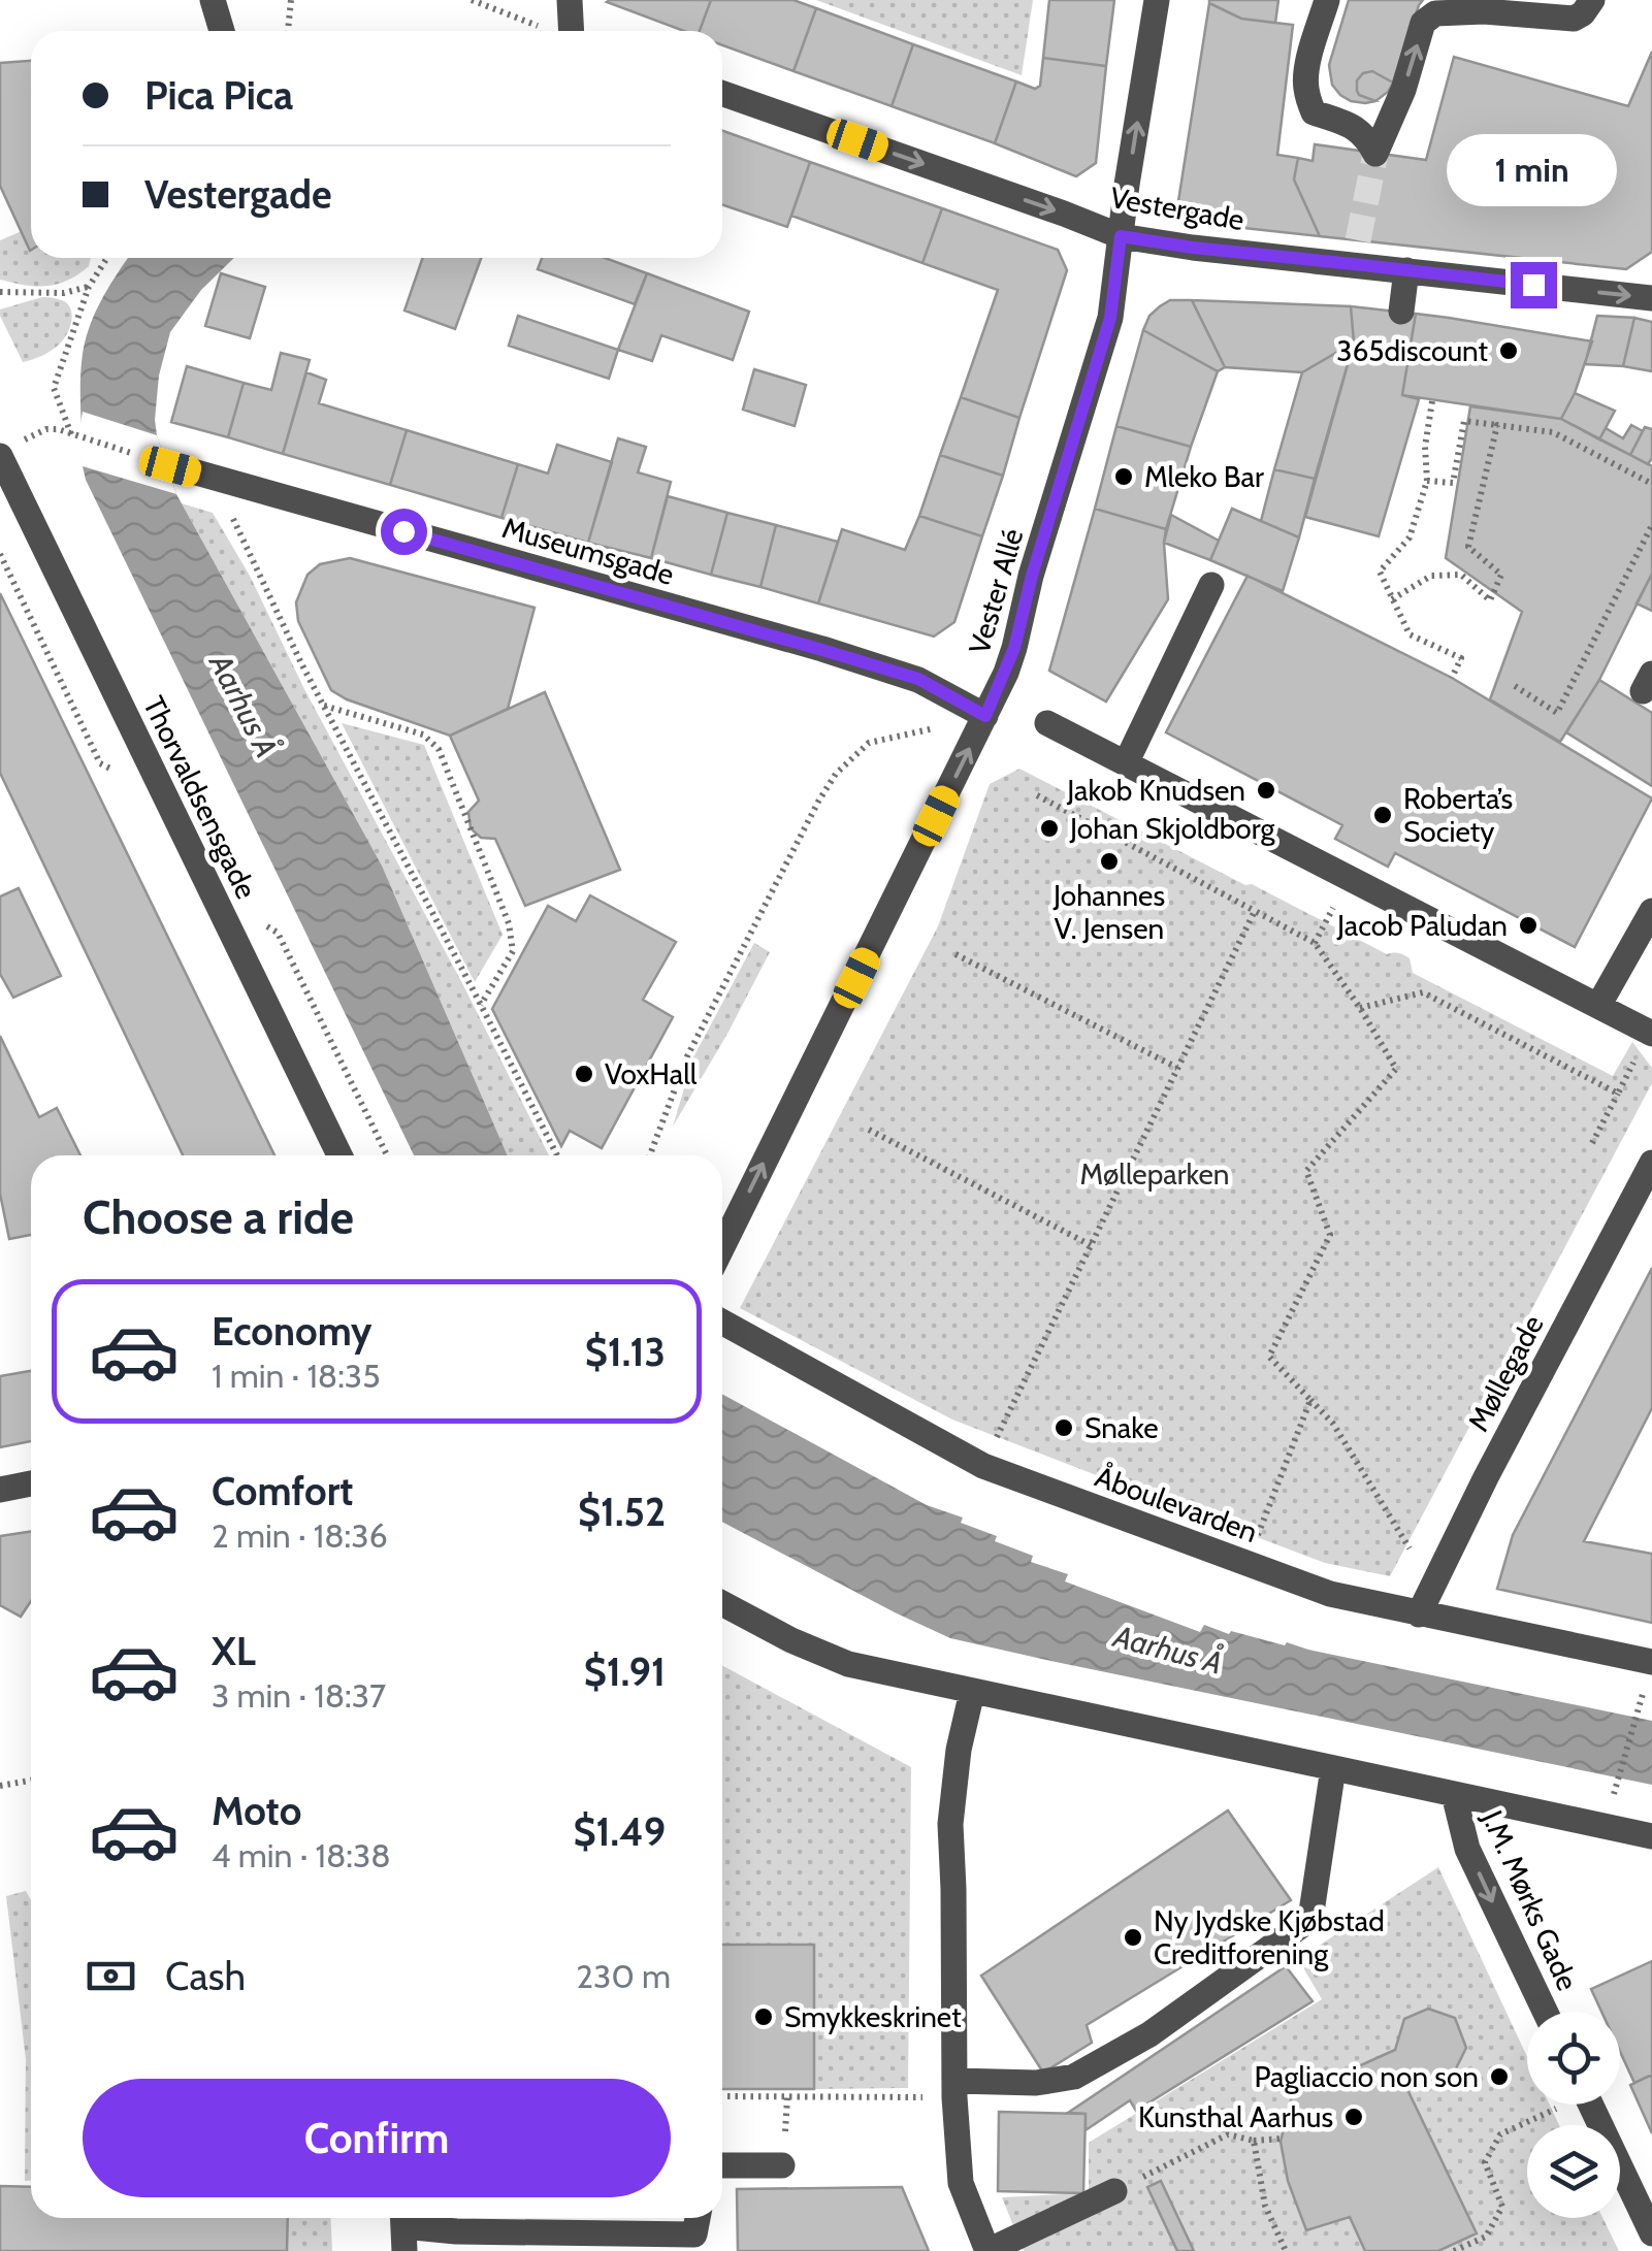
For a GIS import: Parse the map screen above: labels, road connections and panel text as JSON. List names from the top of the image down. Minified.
{"streets":{"street":["Vestergade","Museumsgade","Vester Allé","Thorvaldsensgade","Møllegade","Åboulevarden","J.M. Mørks Gade"]},"crossings":[["Vestergade","Vester Allé"],["Museumsgade","Vester Allé"],["Møllegade","Åboulevarden"]],"one_way":["Vestergade","Vester Allé","J.M. Mørks Gade"],"water":["Aarhus Å"],"parks":["Mølleparken"],"places":["365discount","Mleko Bar","Jakob Knudsen","Roberta’s Society","Johan Skjoldborg","Johannes V. Jensen","Jacob Paludan","VoxHall","Snake","Ny Jydske Kjøbstad Creditforening","Smykkeskrinet","Pagliaccio non son","Kunsthal Aarhus"],"page":{"banner":["Pica Pica","Vestergade"],"bubble":"1 min","heading":"Choose a ride","list":[{"name":"Economy","note":"1 min · 18:35","value":"$1.13"},{"name":"Comfort","note":"2 min · 18:36","value":"$1.52"},{"name":"XL","note":"3 min · 18:37","value":"$1.91"},{"name":"Moto","note":"4 min · 18:38","value":"$1.49"}],"pay":["Cash","230 m"],"buttons":"Confirm"}}
